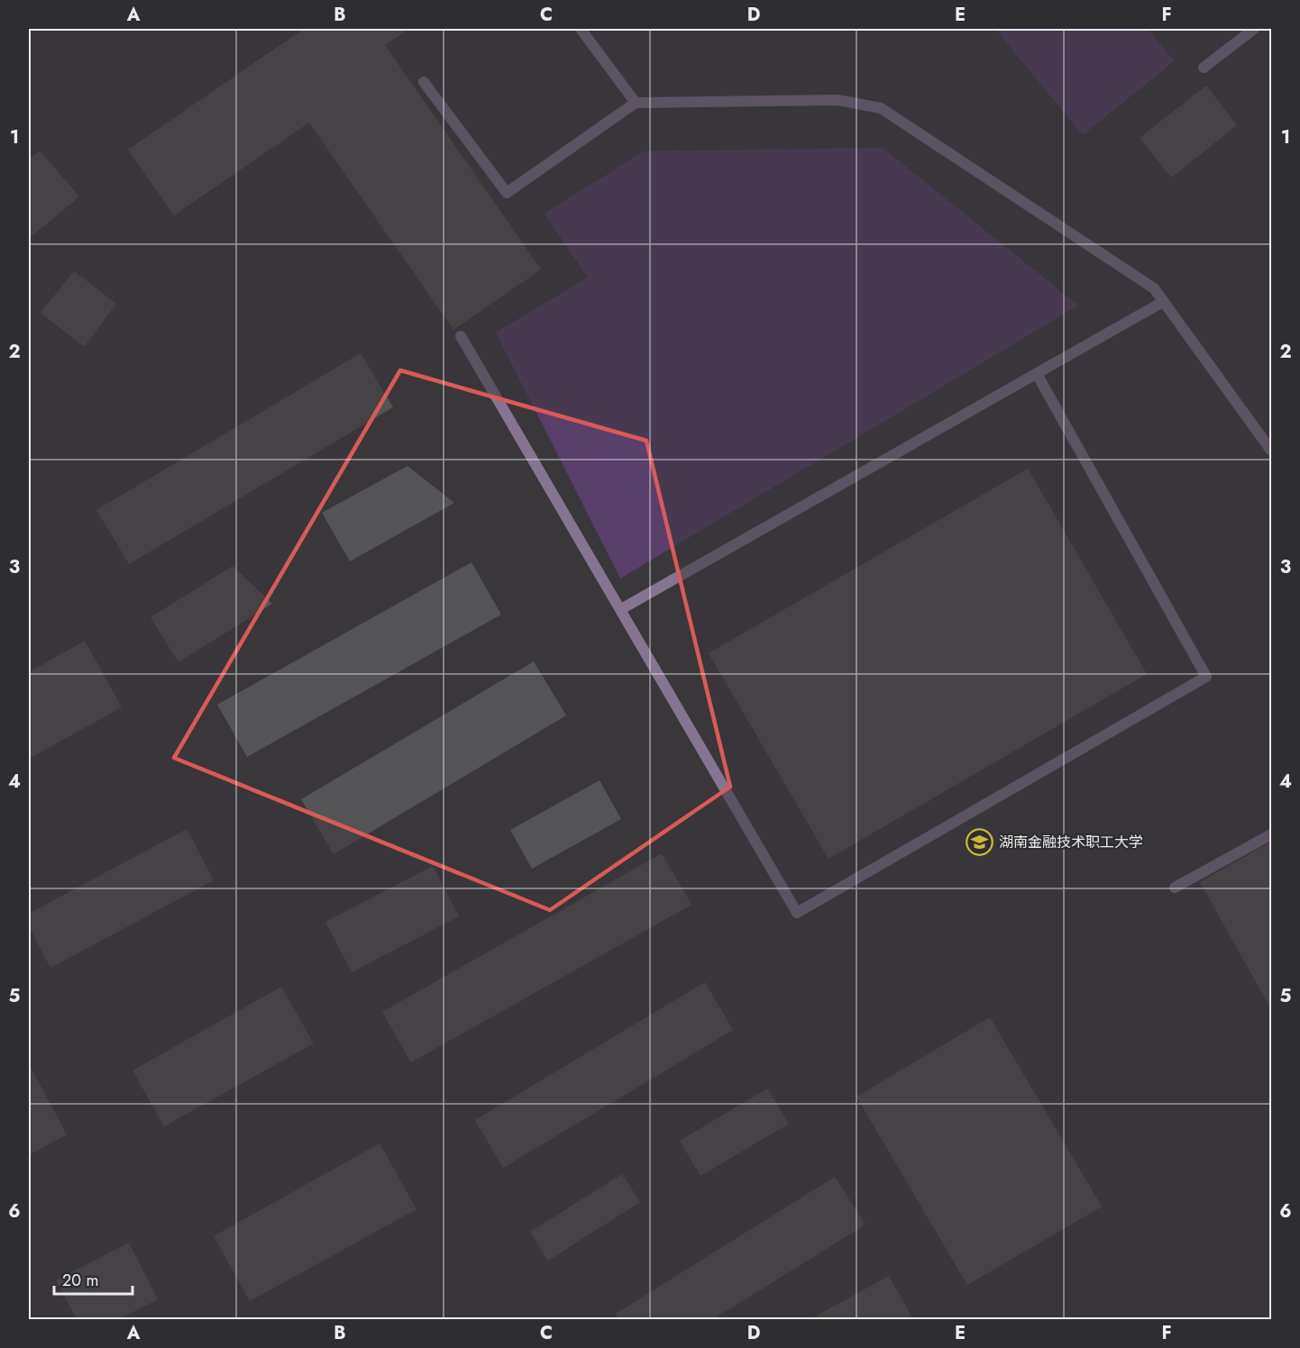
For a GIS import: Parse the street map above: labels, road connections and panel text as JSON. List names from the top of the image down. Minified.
{"places":{"school or university":["湖南金融技术职工大学"]},"scale_bar":"20 m","grid":{"columns":["A","B","C","D","E","F"],"rows":["1","2","3","4","5","6"]}}
